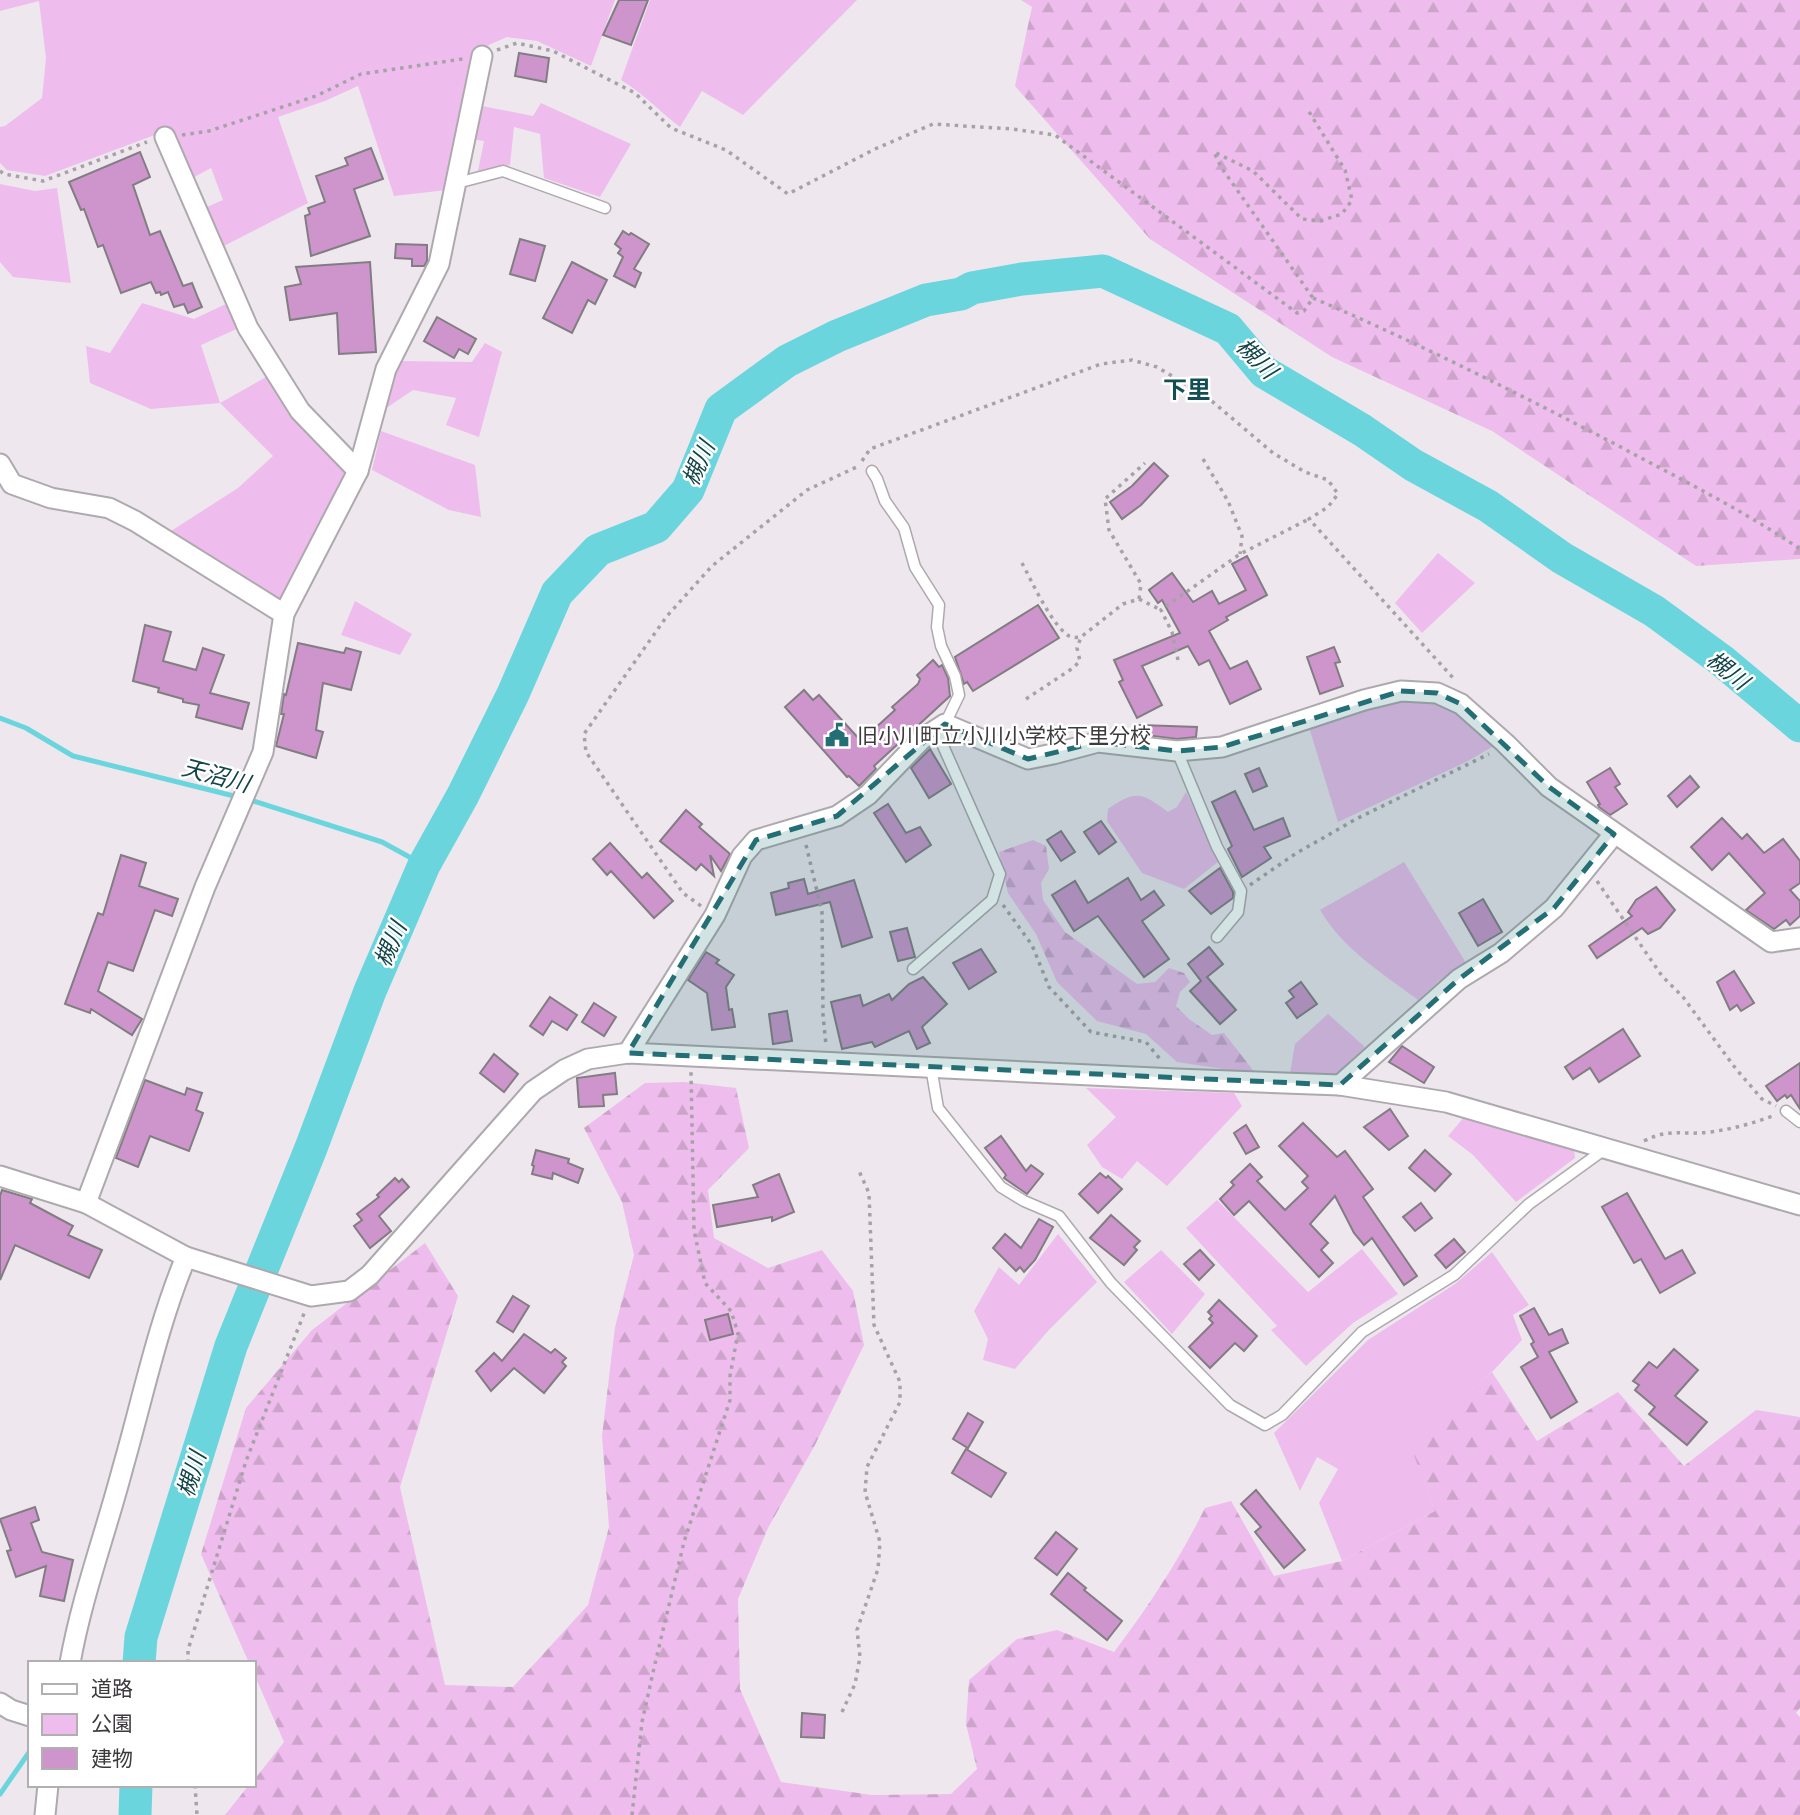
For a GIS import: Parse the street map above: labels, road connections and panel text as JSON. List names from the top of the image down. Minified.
{"districts":["下里"],"water":["槻川","天沼川"],"places":{"public building":["旧小川町立小川小学校下里分校"]},"legend":["道路","公園","建物"]}
